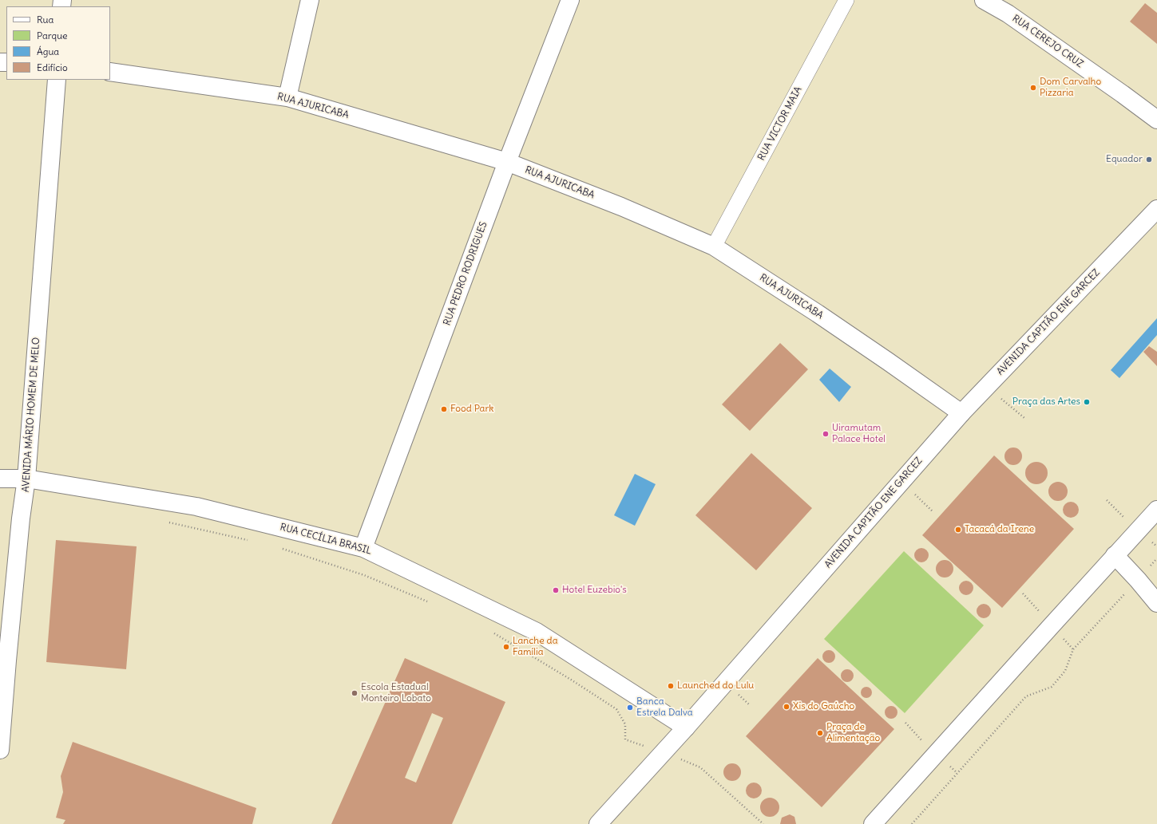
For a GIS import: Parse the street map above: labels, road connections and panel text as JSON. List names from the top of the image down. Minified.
{"streets":{"street":["RUA CEREJO CRUZ","RUA AJURICABA","RUA VICTOR MAIA","RUA PEDRO RODRIGUES","AVENIDA CAPITÃO ENE GARCEZ","AVENIDA MÁRIO HOMEM DE MELO","RUA CECÍLIA BRASIL"]},"crossings":[["RUA AJURICABA","RUA VICTOR MAIA"],["RUA AJURICABA","RUA PEDRO RODRIGUES"],["RUA AJURICABA","AVENIDA CAPITÃO ENE GARCEZ"],["RUA PEDRO RODRIGUES","RUA CECÍLIA BRASIL"],["AVENIDA CAPITÃO ENE GARCEZ","RUA CECÍLIA BRASIL"],["AVENIDA MÁRIO HOMEM DE MELO","RUA CECÍLIA BRASIL"]],"places":["Dom Carvalho Pizzaria","Equador","Praça das Artes","Food Park","Uiramutam Palace Hotel","Tacacá da Irene","Hotel Euzebio's","Lanche da Família","Launched do Lulu","Escola Estadual Monteiro Lobato","Xis do Gaúcho","Banca Estrela Dalva","Praça de Alimentação"],"legend":["Rua","Parque","Água","Edifício"]}
